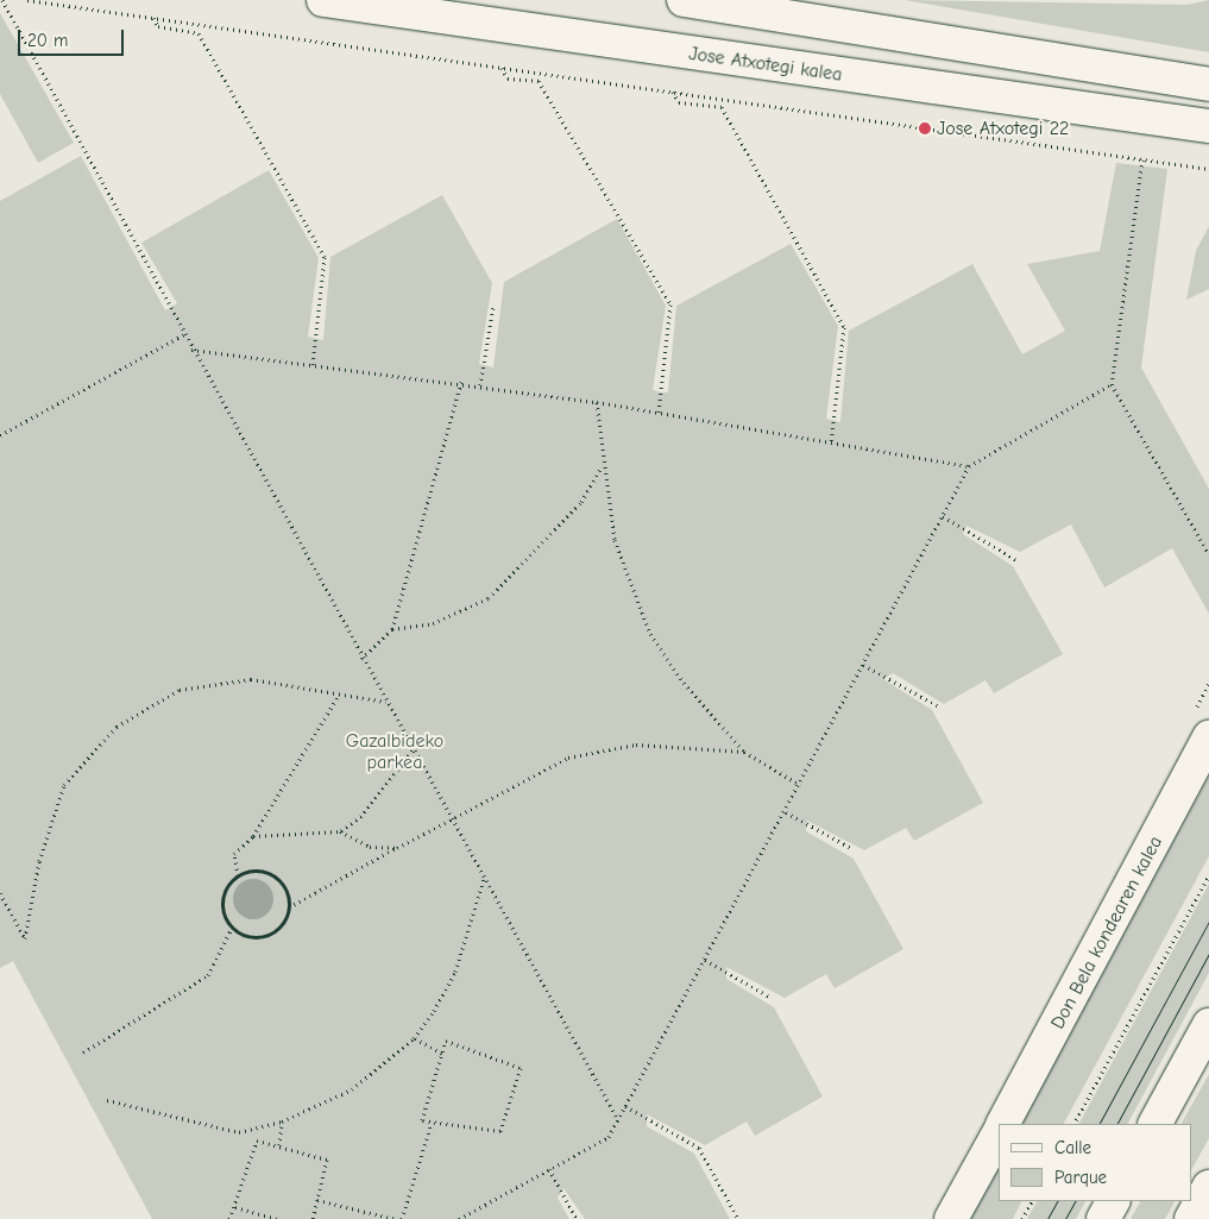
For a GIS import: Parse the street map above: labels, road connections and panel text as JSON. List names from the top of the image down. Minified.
{"streets":{"main road":["Jose Atxotegi kalea","Don Bela kondearen kalea"]},"parks":["Gazalbideko parkea"],"places":["Jose Atxotegi 22"],"legend":["Calle","Parque"],"scale_bar":"20 m"}
